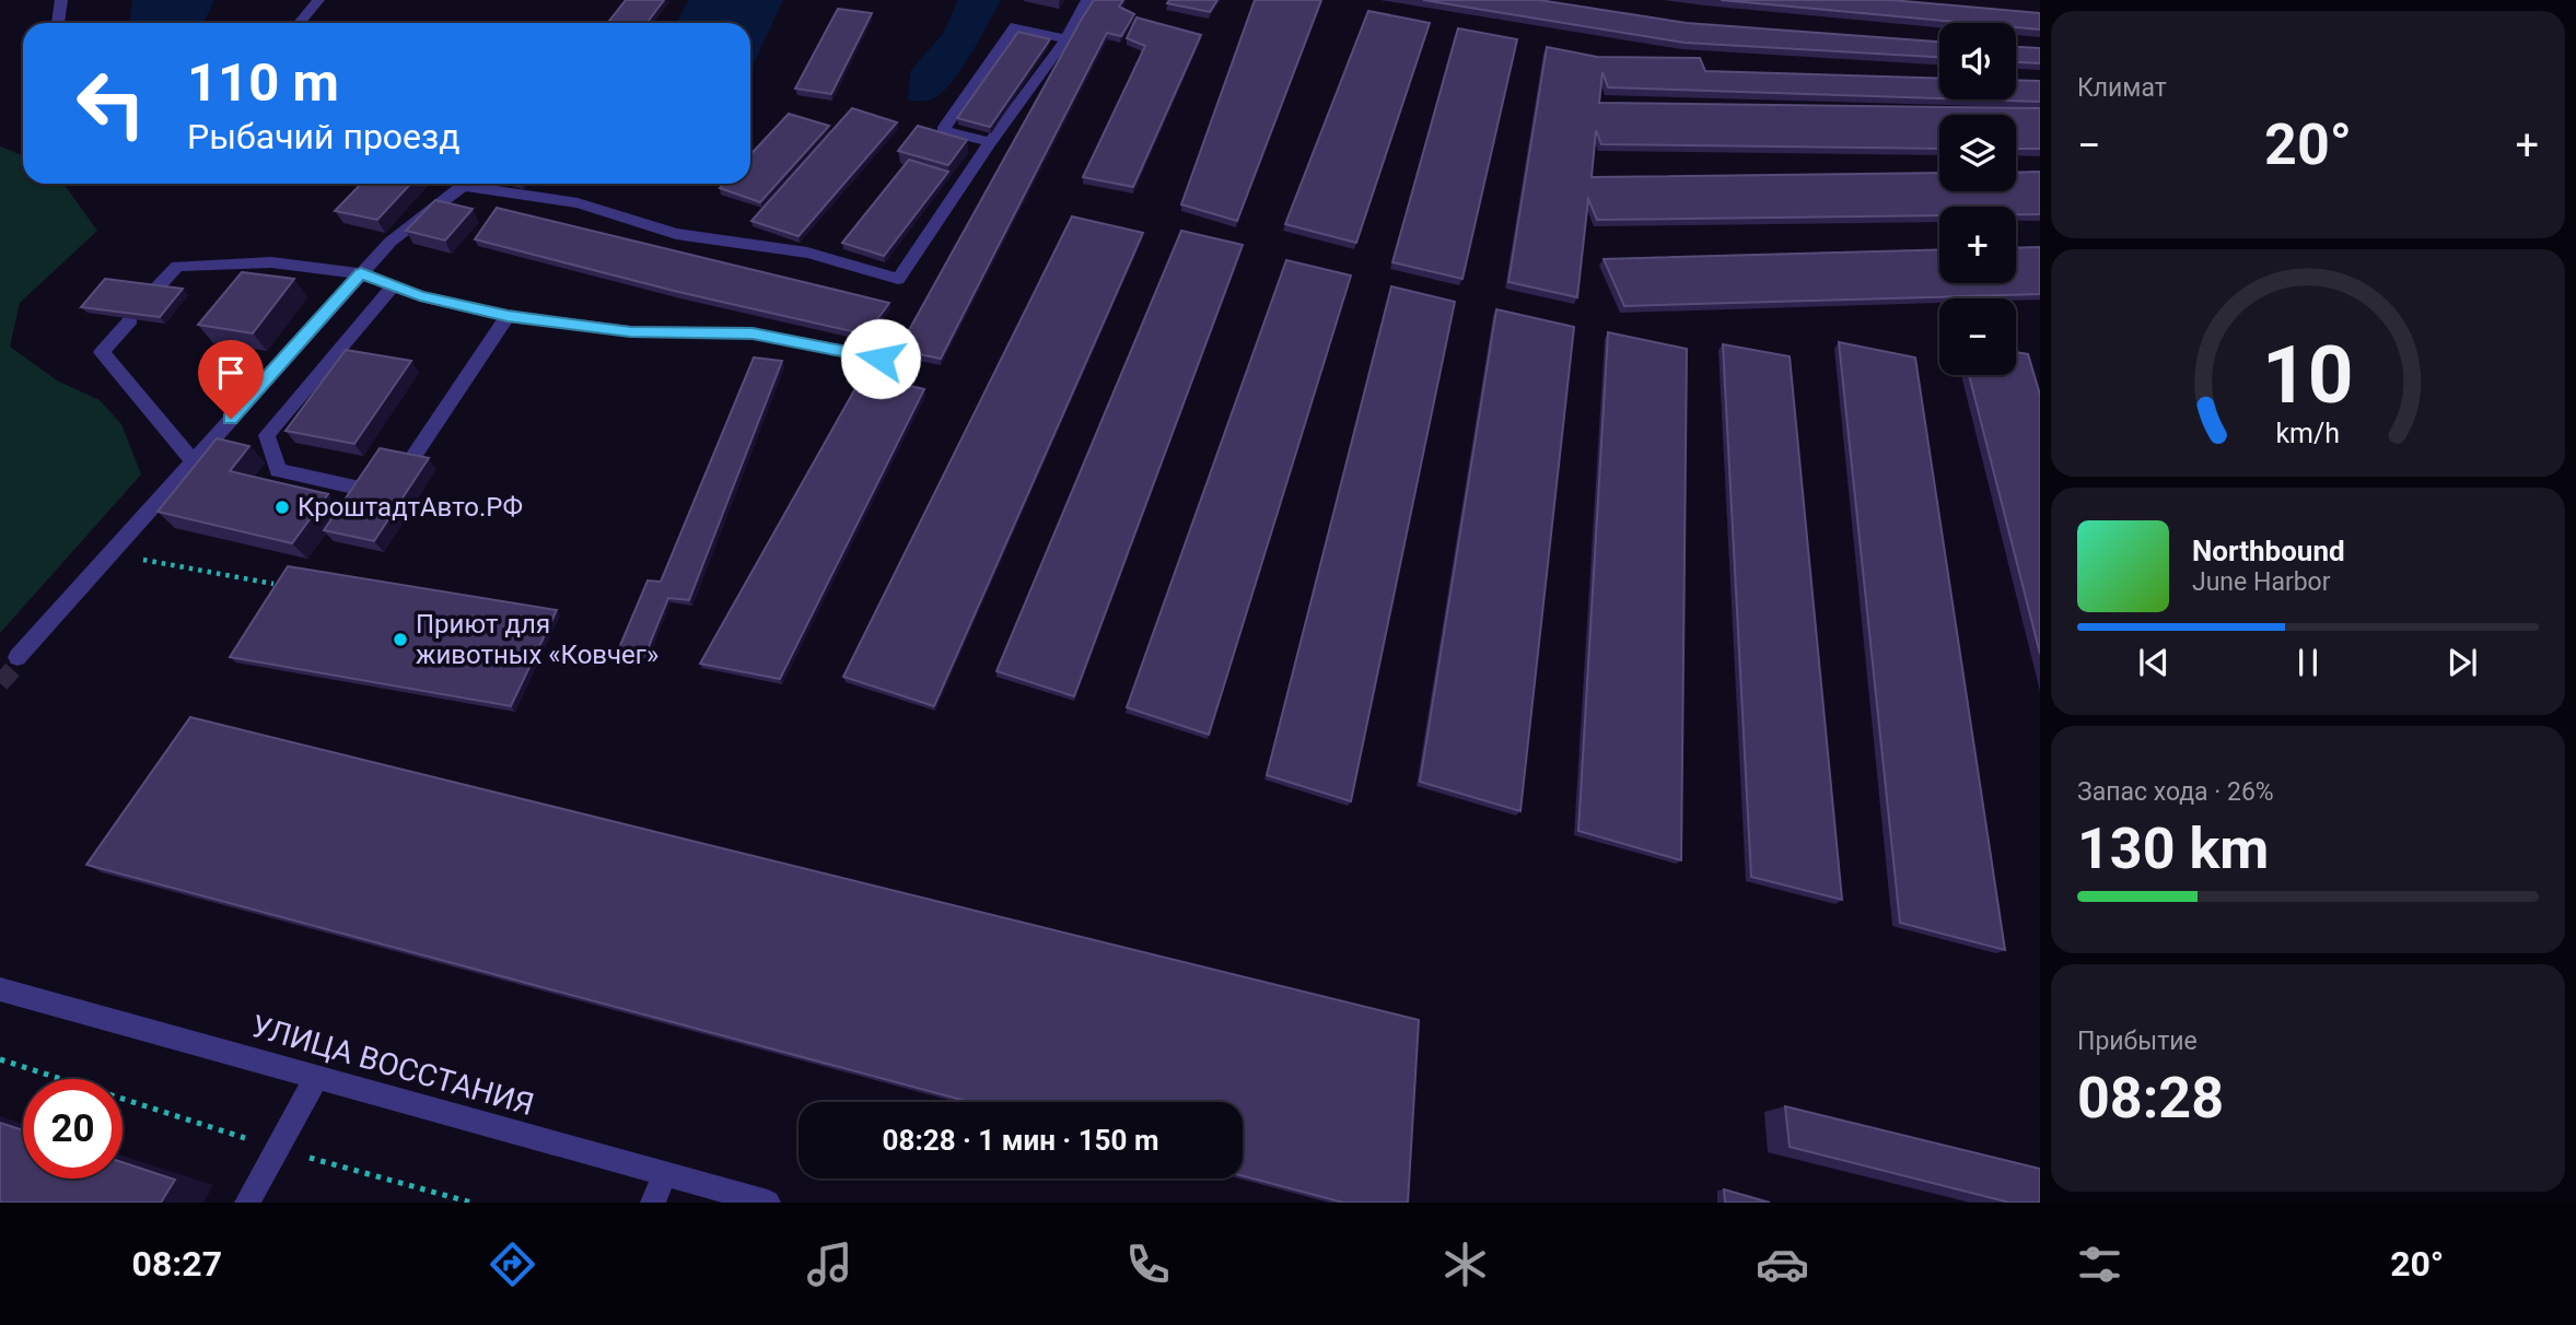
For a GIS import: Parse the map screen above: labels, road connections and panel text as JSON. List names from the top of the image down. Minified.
{"streets":{"street":["УЛИЦА ВОССТАНИЯ"]},"places":["КроштадтАвто.РФ","Приют для животных «Ковчег»"],"page":{"tile":["Климат",["Запас хода · 26%","130 km"],["Прибытие","08:28"]],"map_buttons":["+","−"],"turn":["110 m","Рыбачий проезд"],"heat":["−","20°","+"],"song":["Northbound","June Harbor"],"limit":"20","trip":"08:28 · 1 мин · 150 m","tabs":["08:27","20°"],"gauge":["10","km/h"]}}
